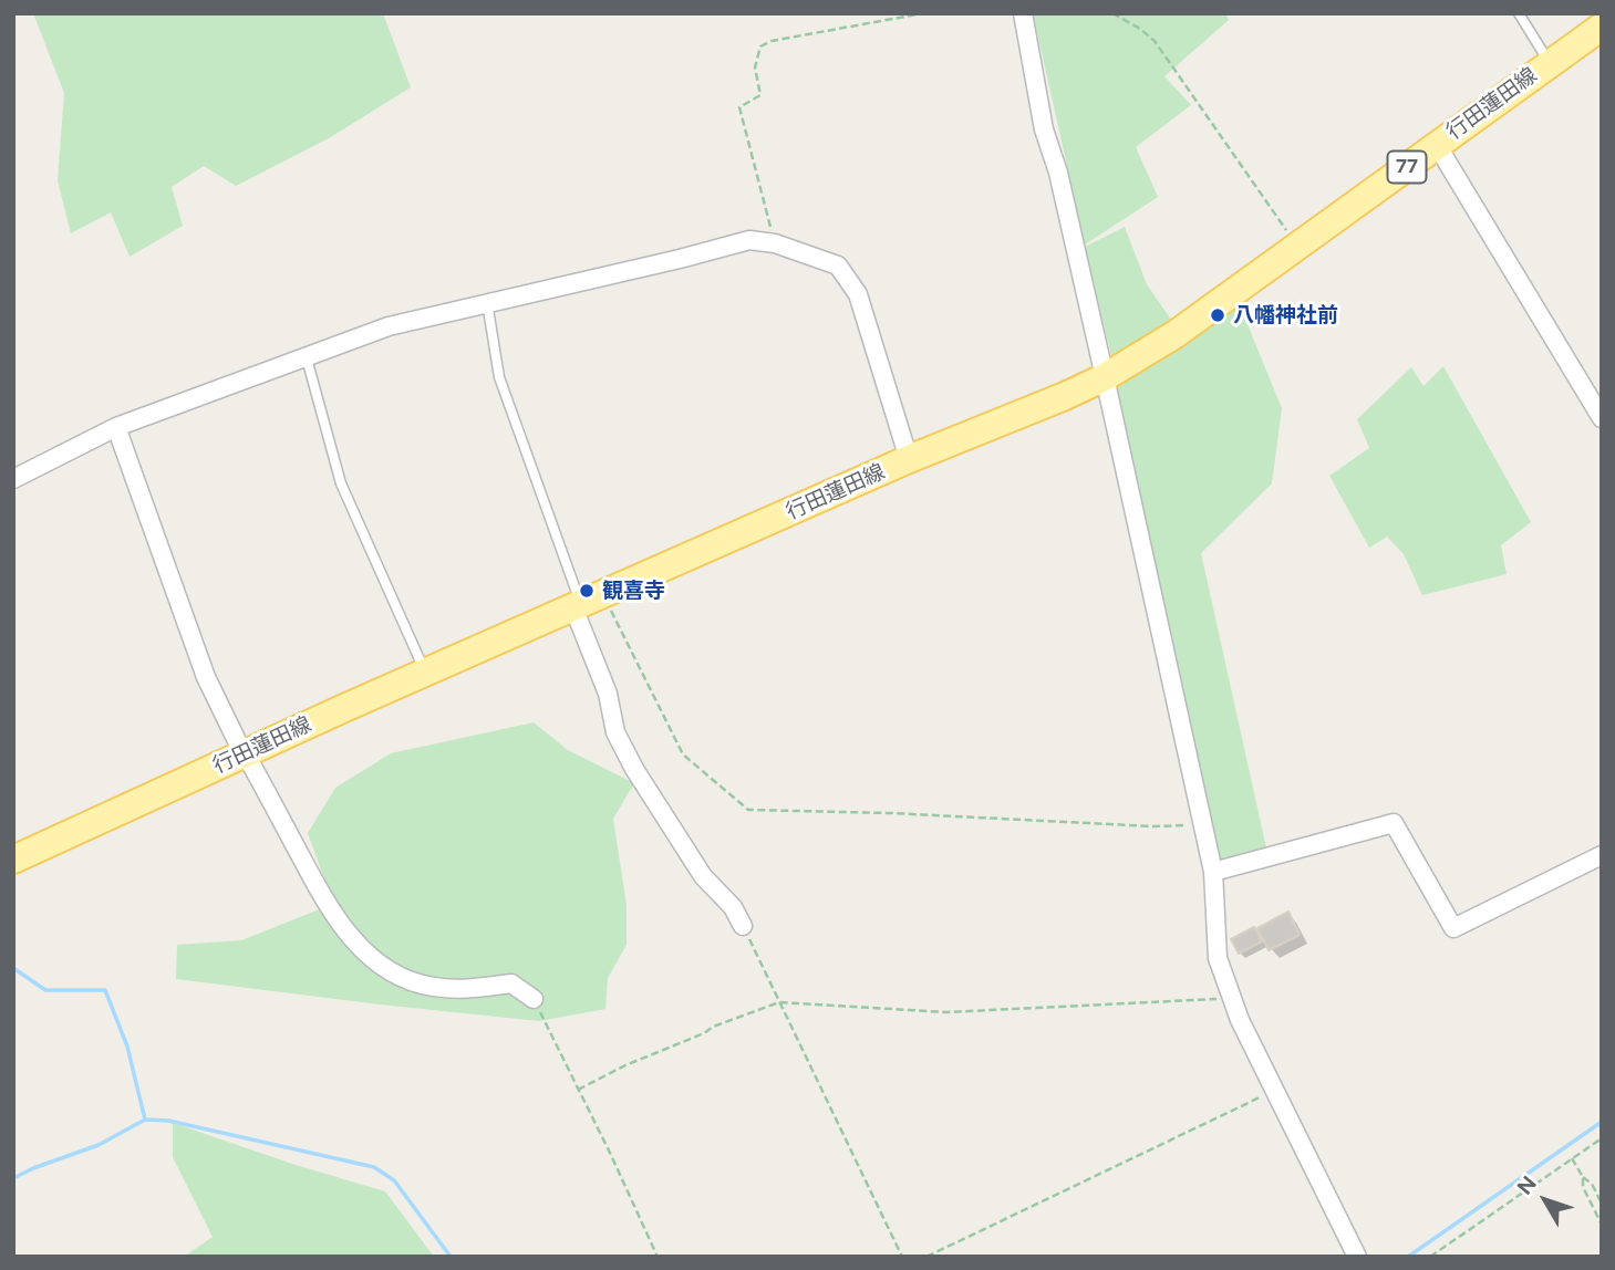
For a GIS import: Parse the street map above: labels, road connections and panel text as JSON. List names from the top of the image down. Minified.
{"streets":{"main road":["行田蓮田線","77"]},"places":["八幡神社前","観喜寺"],"north":"top left"}
